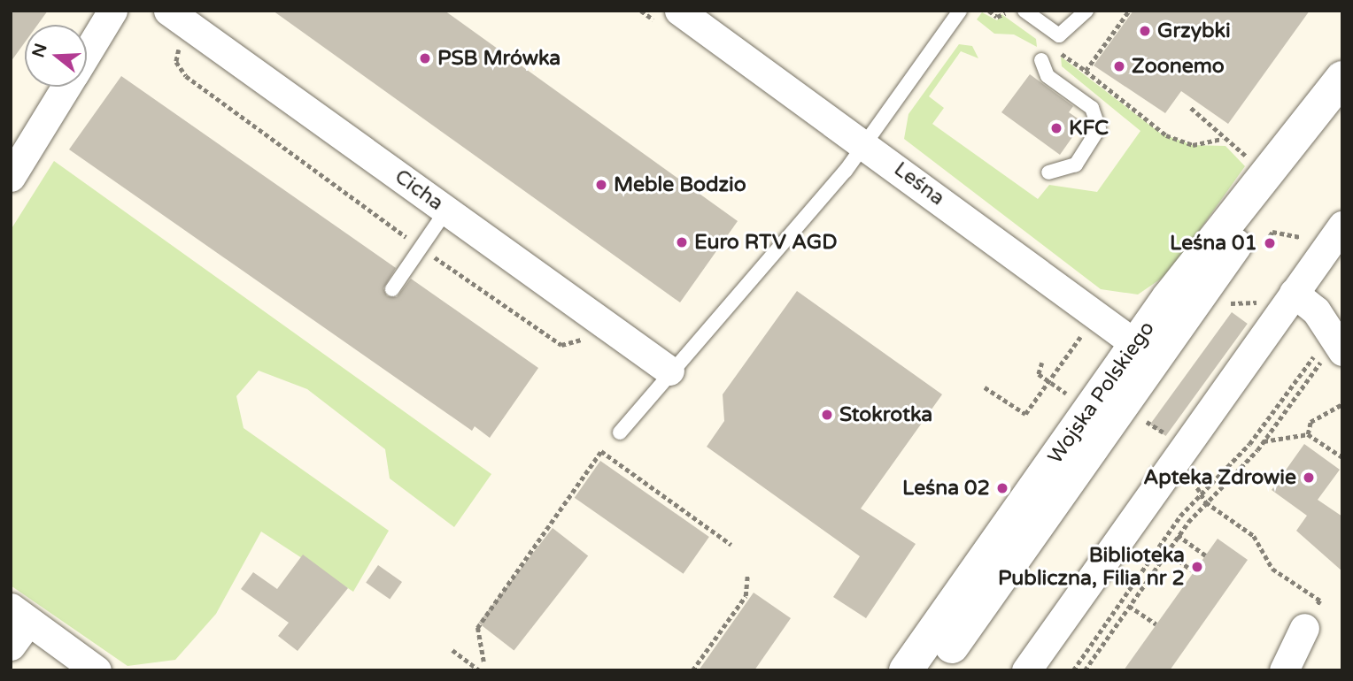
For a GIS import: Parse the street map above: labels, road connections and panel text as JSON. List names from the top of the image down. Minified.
{"streets":{"main road":["Wojska Polskiego"],"street":["Leśna","Cicha"]},"crossings":[["Leśna","Wojska Polskiego"]],"places":["Grzybki","PSB Mrówka","Zoonemo","KFC","Meble Bodzio","Euro RTV AGD","Leśna 01","Stokrotka","Apteka Zdrowie","Leśna 02","Biblioteka Publiczna, Filia nr 2"],"north":"left"}
